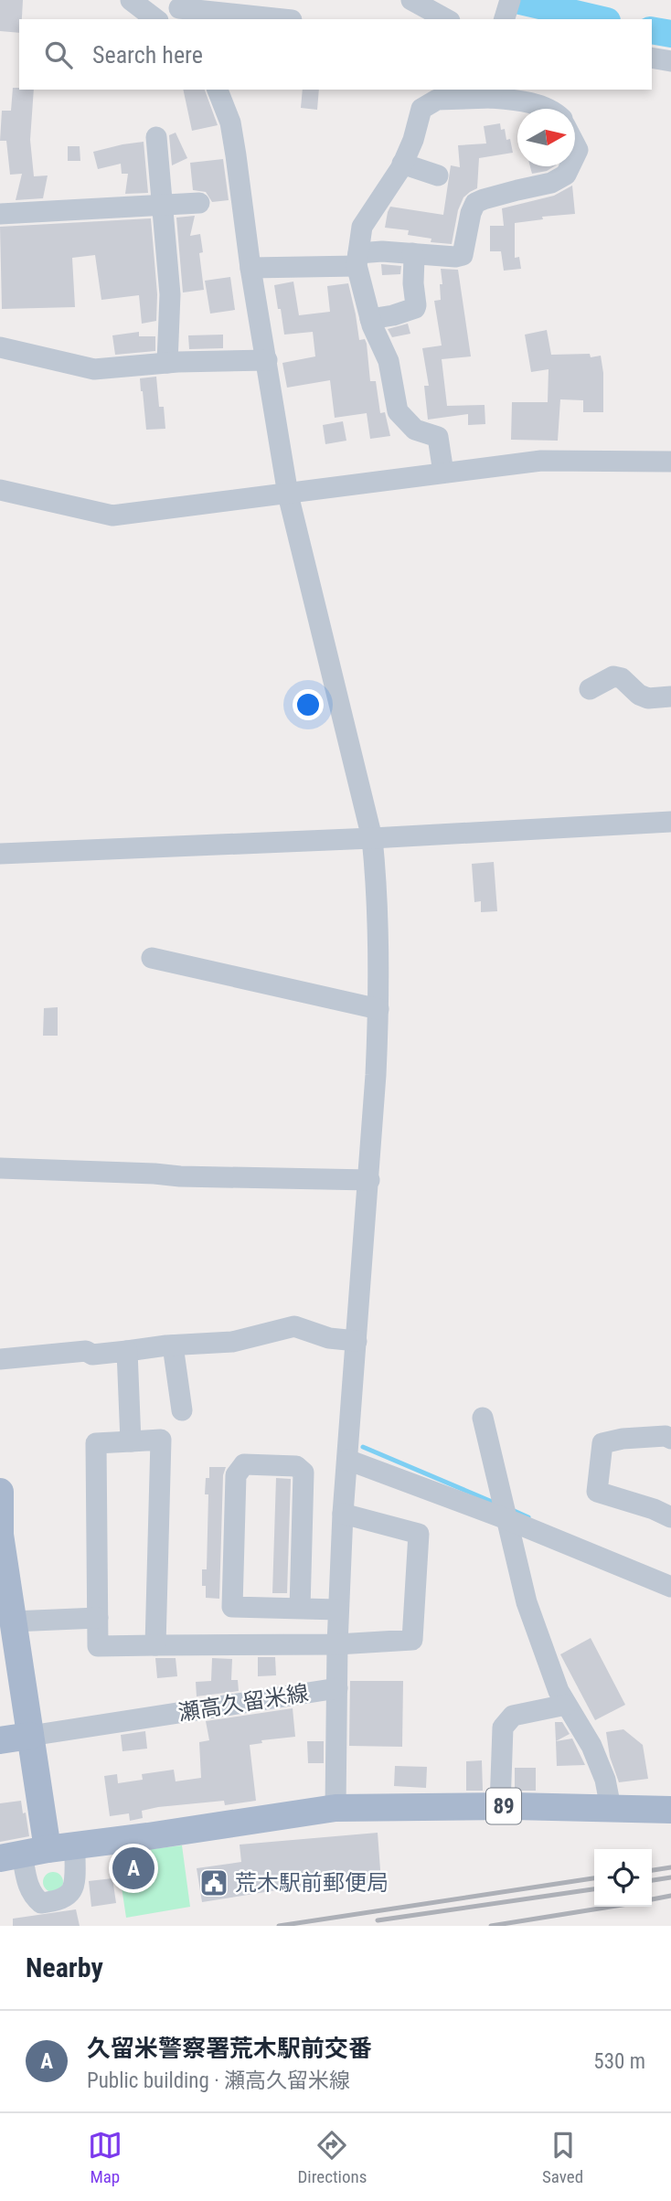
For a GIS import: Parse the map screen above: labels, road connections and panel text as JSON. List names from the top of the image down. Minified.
{"streets":{"main road":["瀬高久留米線","89"]},"crossings":[["瀬高久留米線","89"]],"places":{"public building":["荒木駅前郵便局"]},"north":"right","page":{"search":"Search here","pins":"A","heading":"Nearby","list":[{"mark":"A","name":"久留米警察署荒木駅前交番","note":"Public building · 瀬高久留米線","value":"530 m"}],"nav":["Map","Directions","Saved"]}}
